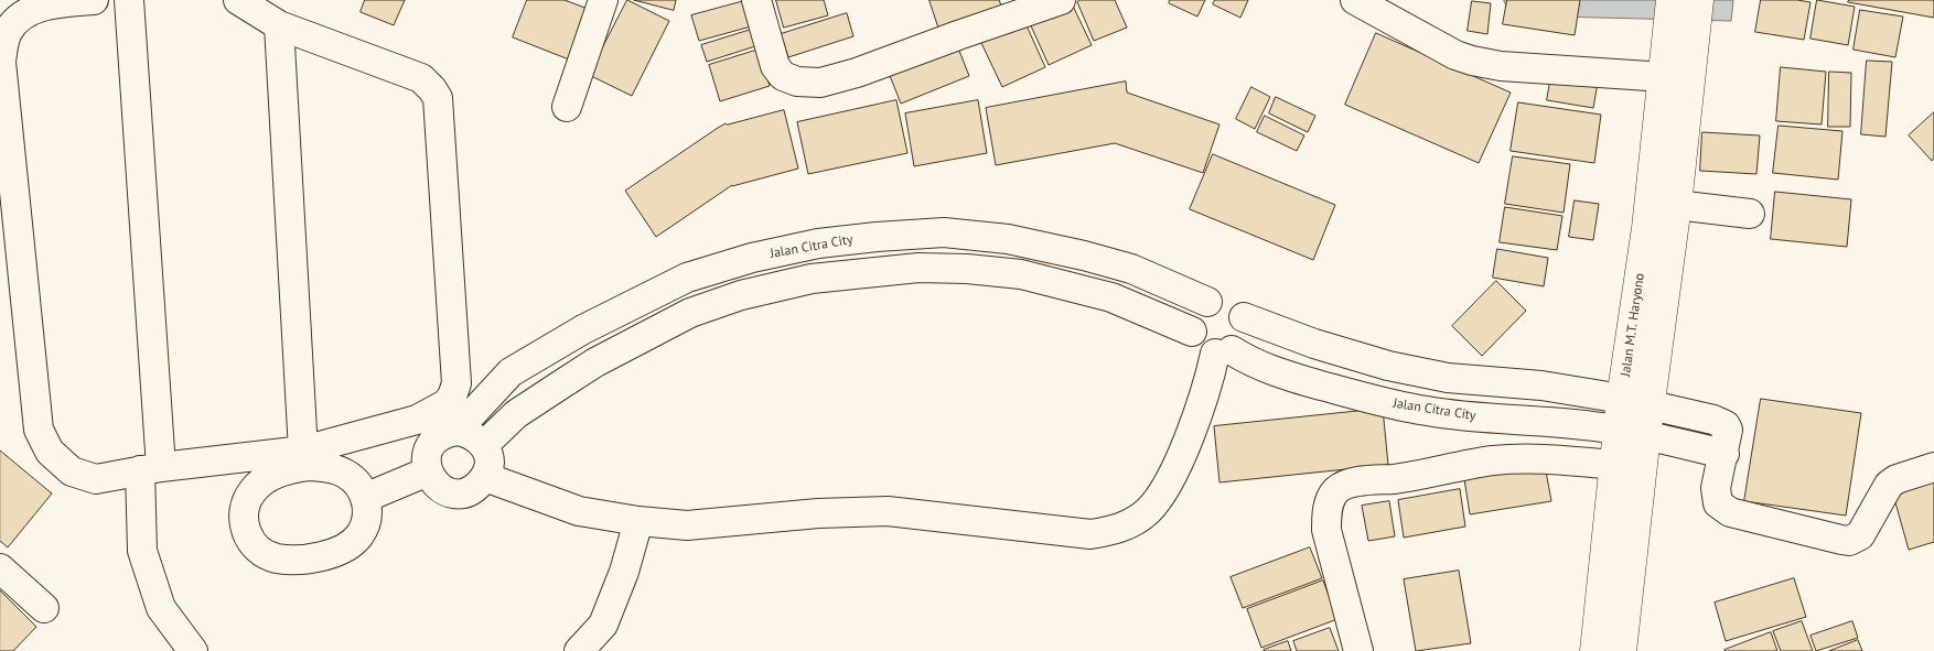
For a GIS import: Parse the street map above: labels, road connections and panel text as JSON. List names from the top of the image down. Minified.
{"streets":{"main road":["Jalan M.T. Haryono"],"street":["Jalan Citra City"]},"crossings":[["Jalan Citra City","Jalan M.T. Haryono"]]}
